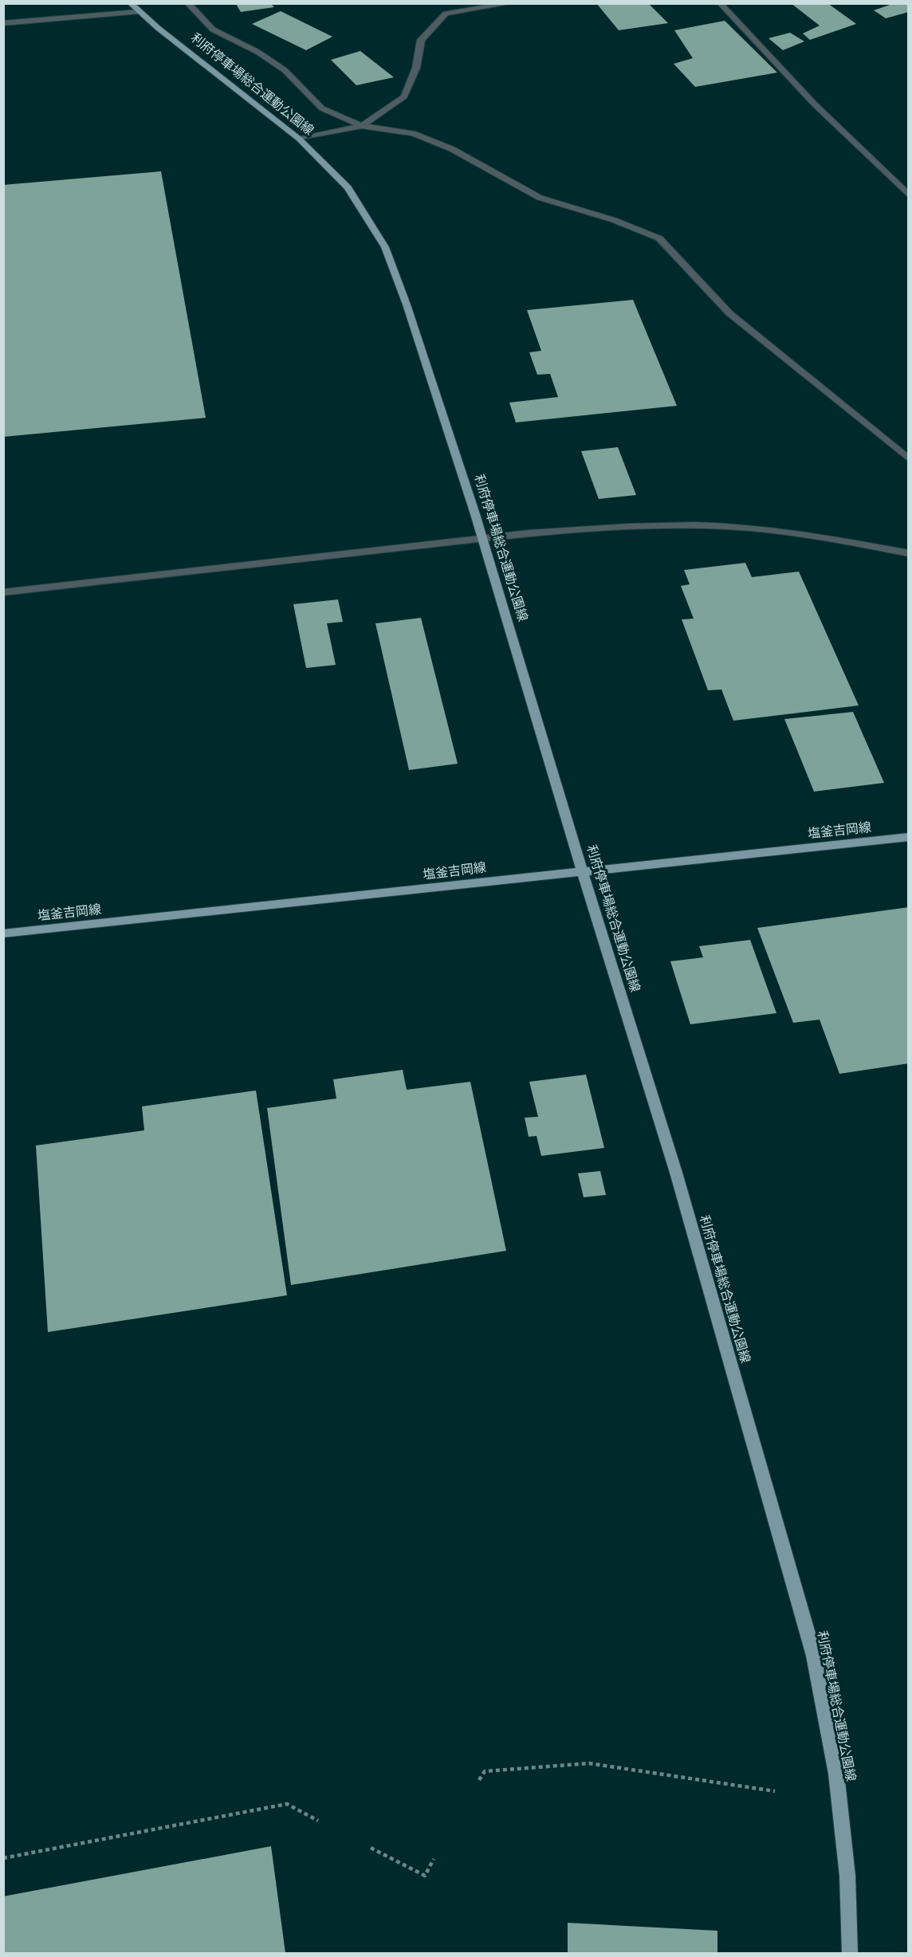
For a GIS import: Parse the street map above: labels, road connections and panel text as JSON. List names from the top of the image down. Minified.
{"streets":{"main road":["利府停車場総合運動公園線","塩釜吉岡線"]},"crossings":[["利府停車場総合運動公園線","塩釜吉岡線"]]}
